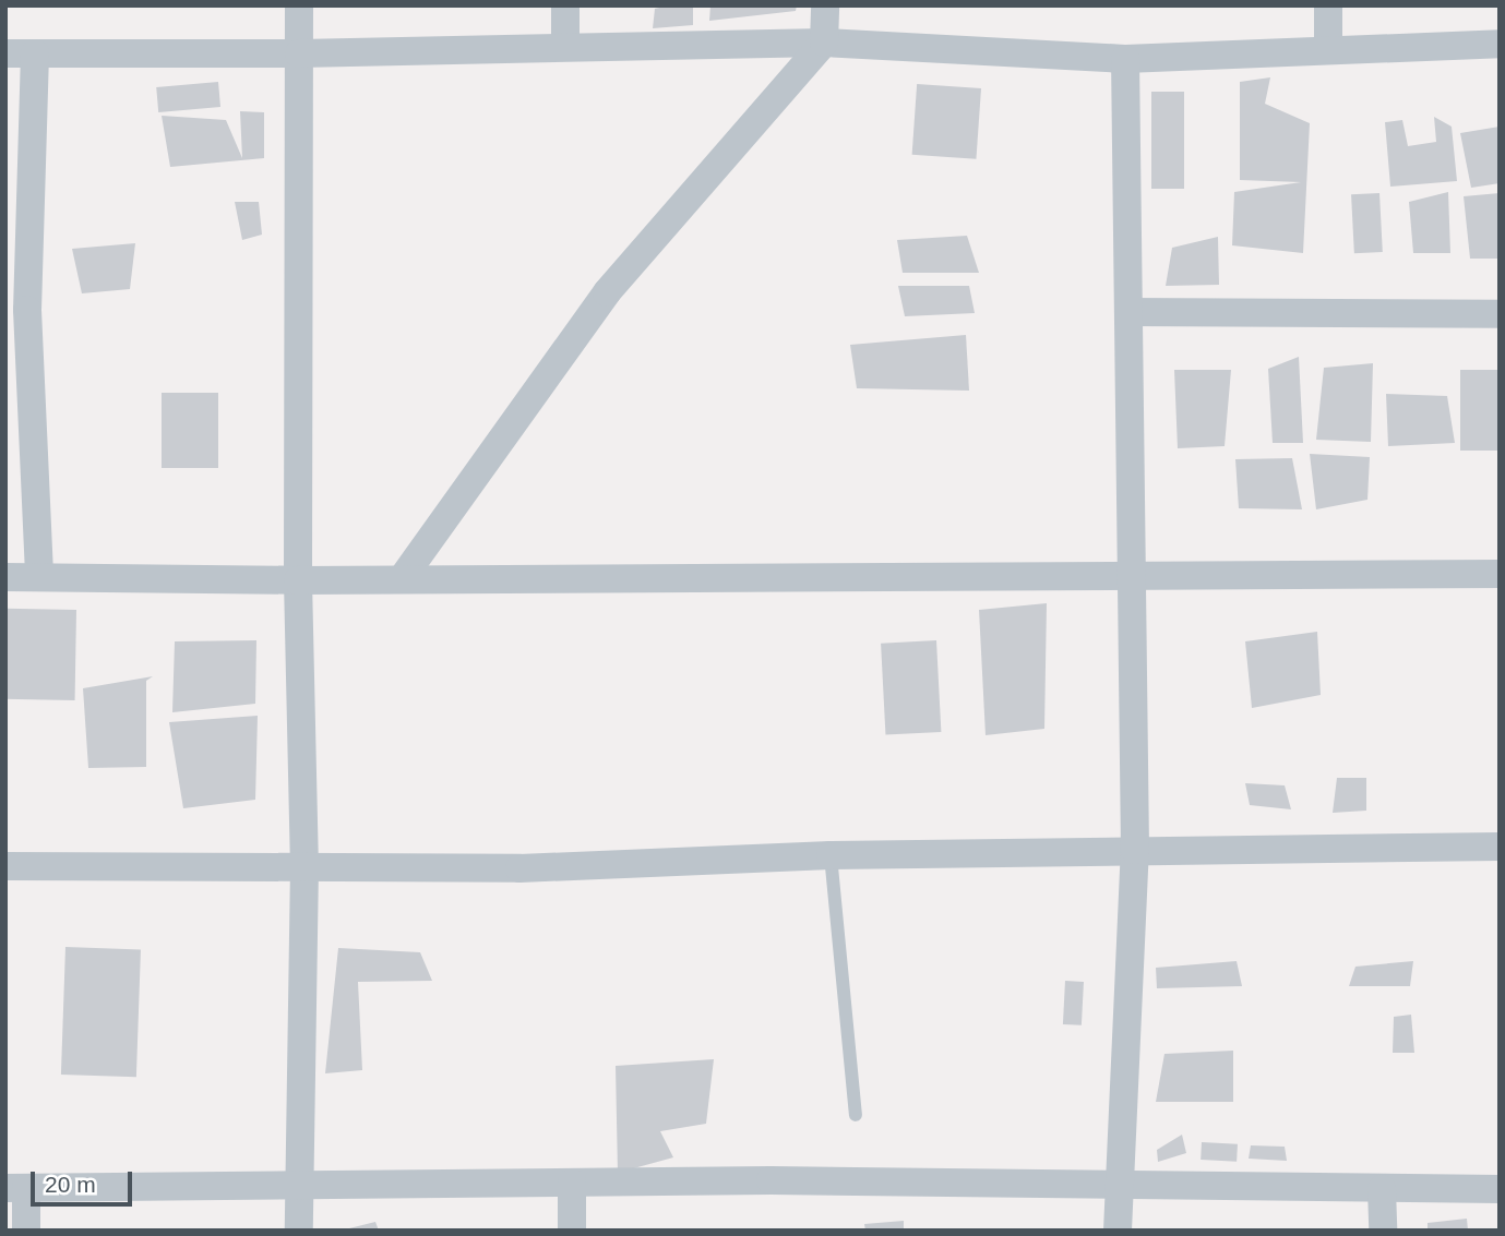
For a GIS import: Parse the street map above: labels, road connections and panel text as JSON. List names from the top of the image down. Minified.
{"scale_bar":"20 m"}
